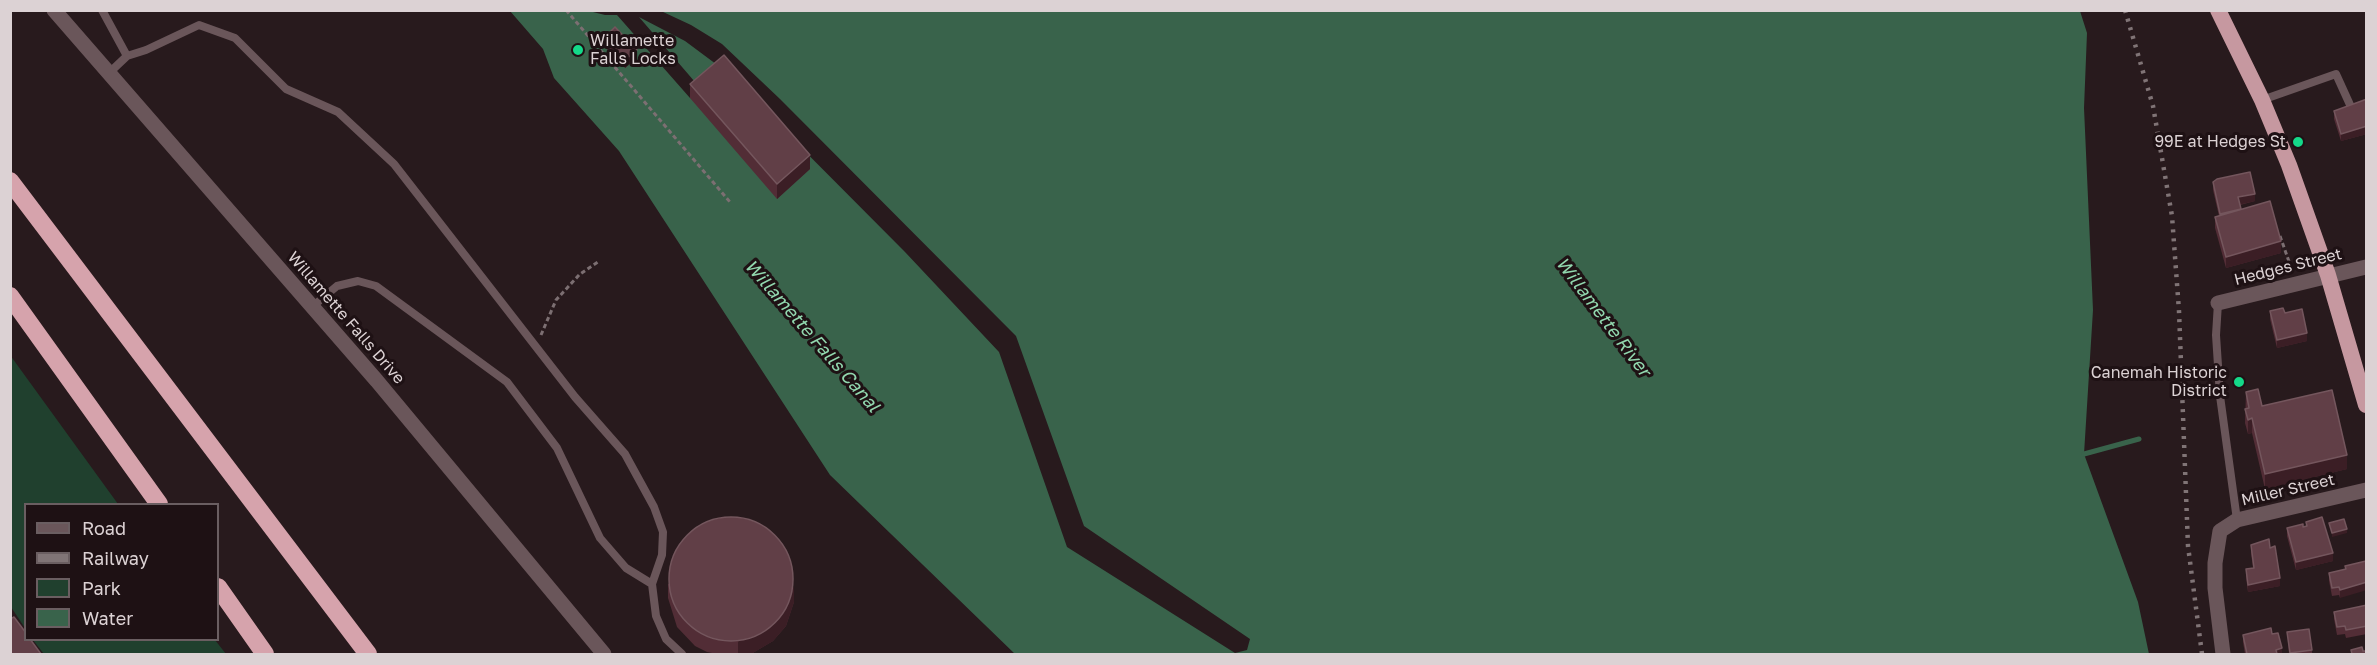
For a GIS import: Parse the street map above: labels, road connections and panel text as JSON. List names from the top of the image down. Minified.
{"streets":{"street":["Hedges Street","Willamette Falls Drive","Miller Street"]},"water":["Willamette River","Willamette Falls Canal"],"places":["Willamette Falls Locks","99E at Hedges St","Canemah Historic District"],"legend":["Road","Railway","Park","Water"]}
